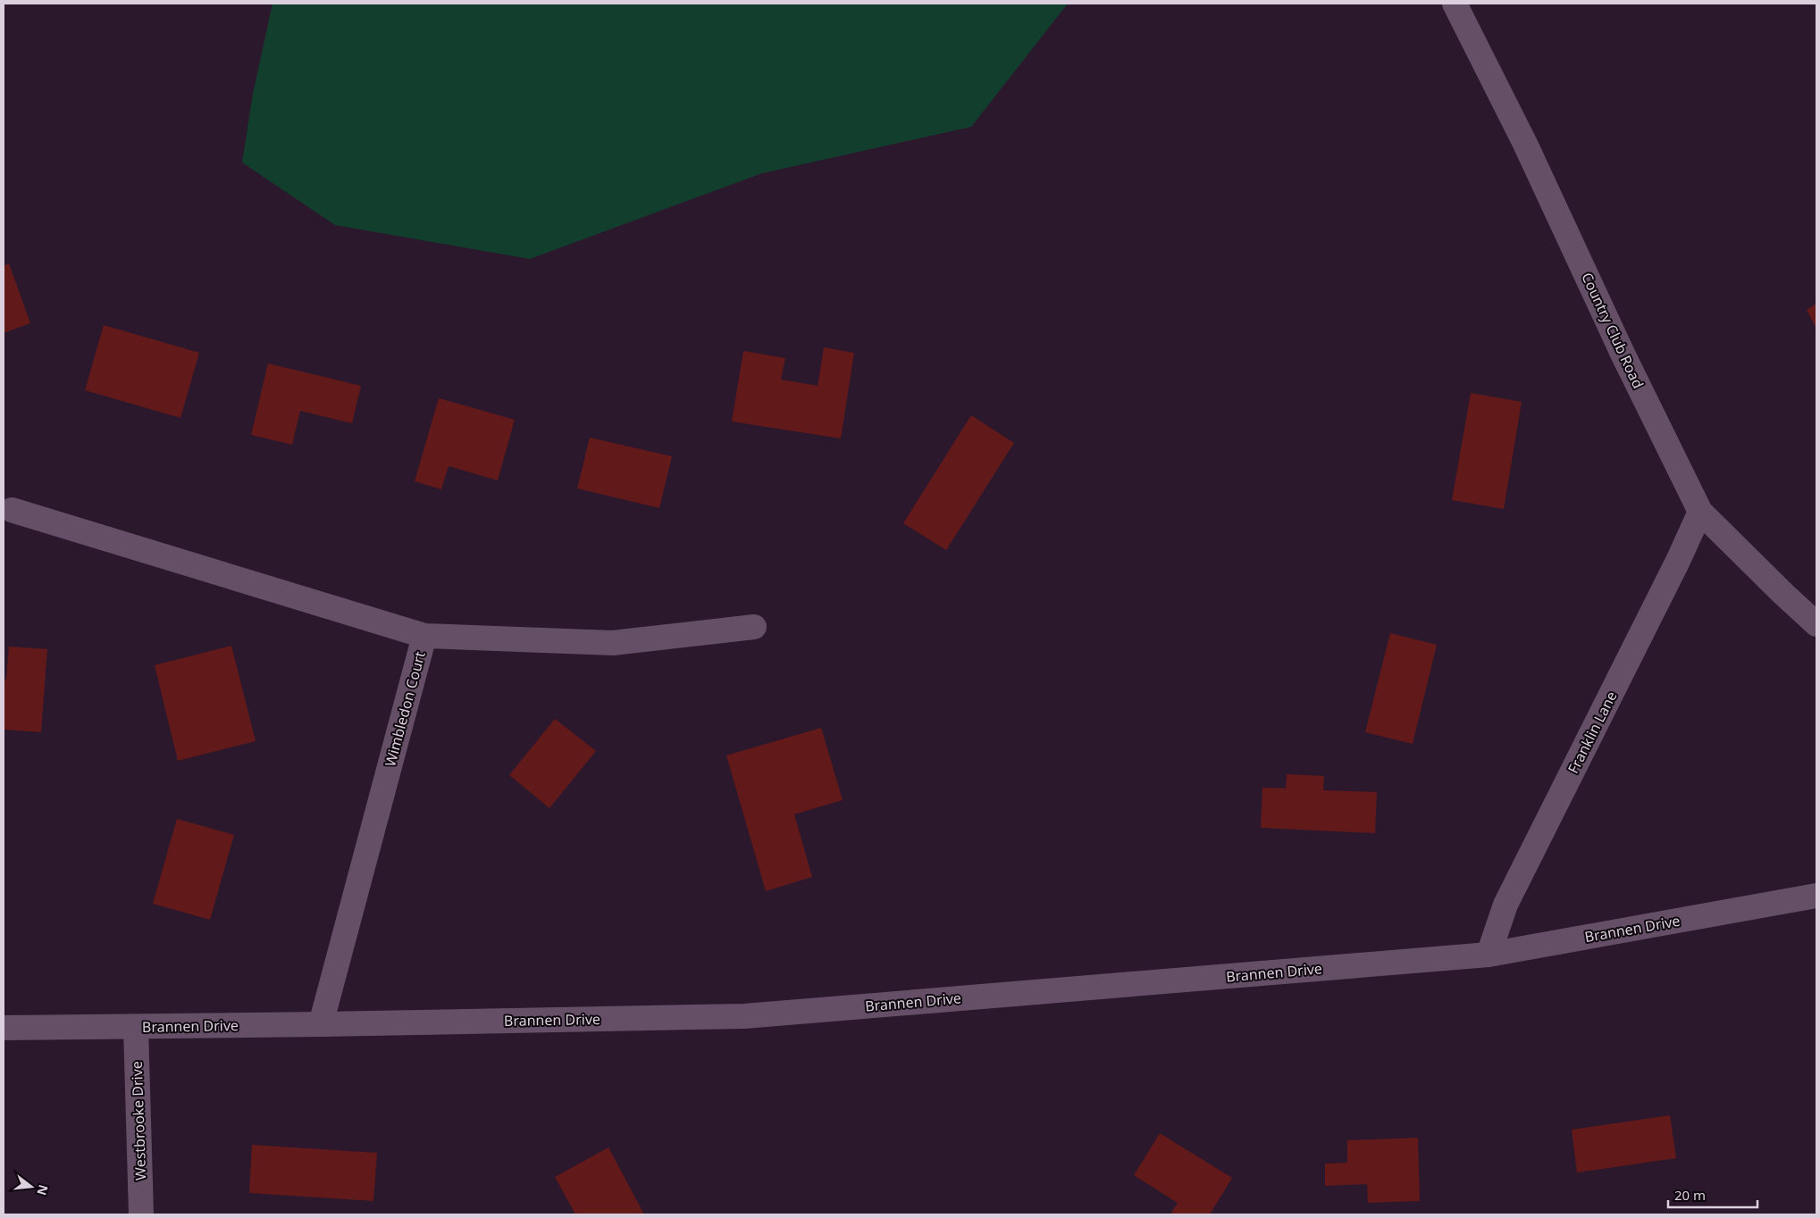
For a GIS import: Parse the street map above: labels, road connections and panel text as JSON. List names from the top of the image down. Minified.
{"streets":{"street":["Country Club Road","Wimbledon Court","Franklin Lane","Brannen Drive","Westbrooke Drive"]},"crossings":[["Country Club Road","Franklin Lane"],["Wimbledon Court","Brannen Drive"],["Franklin Lane","Brannen Drive"],["Brannen Drive","Westbrooke Drive"]],"scale_bar":"20 m","north":"right"}
